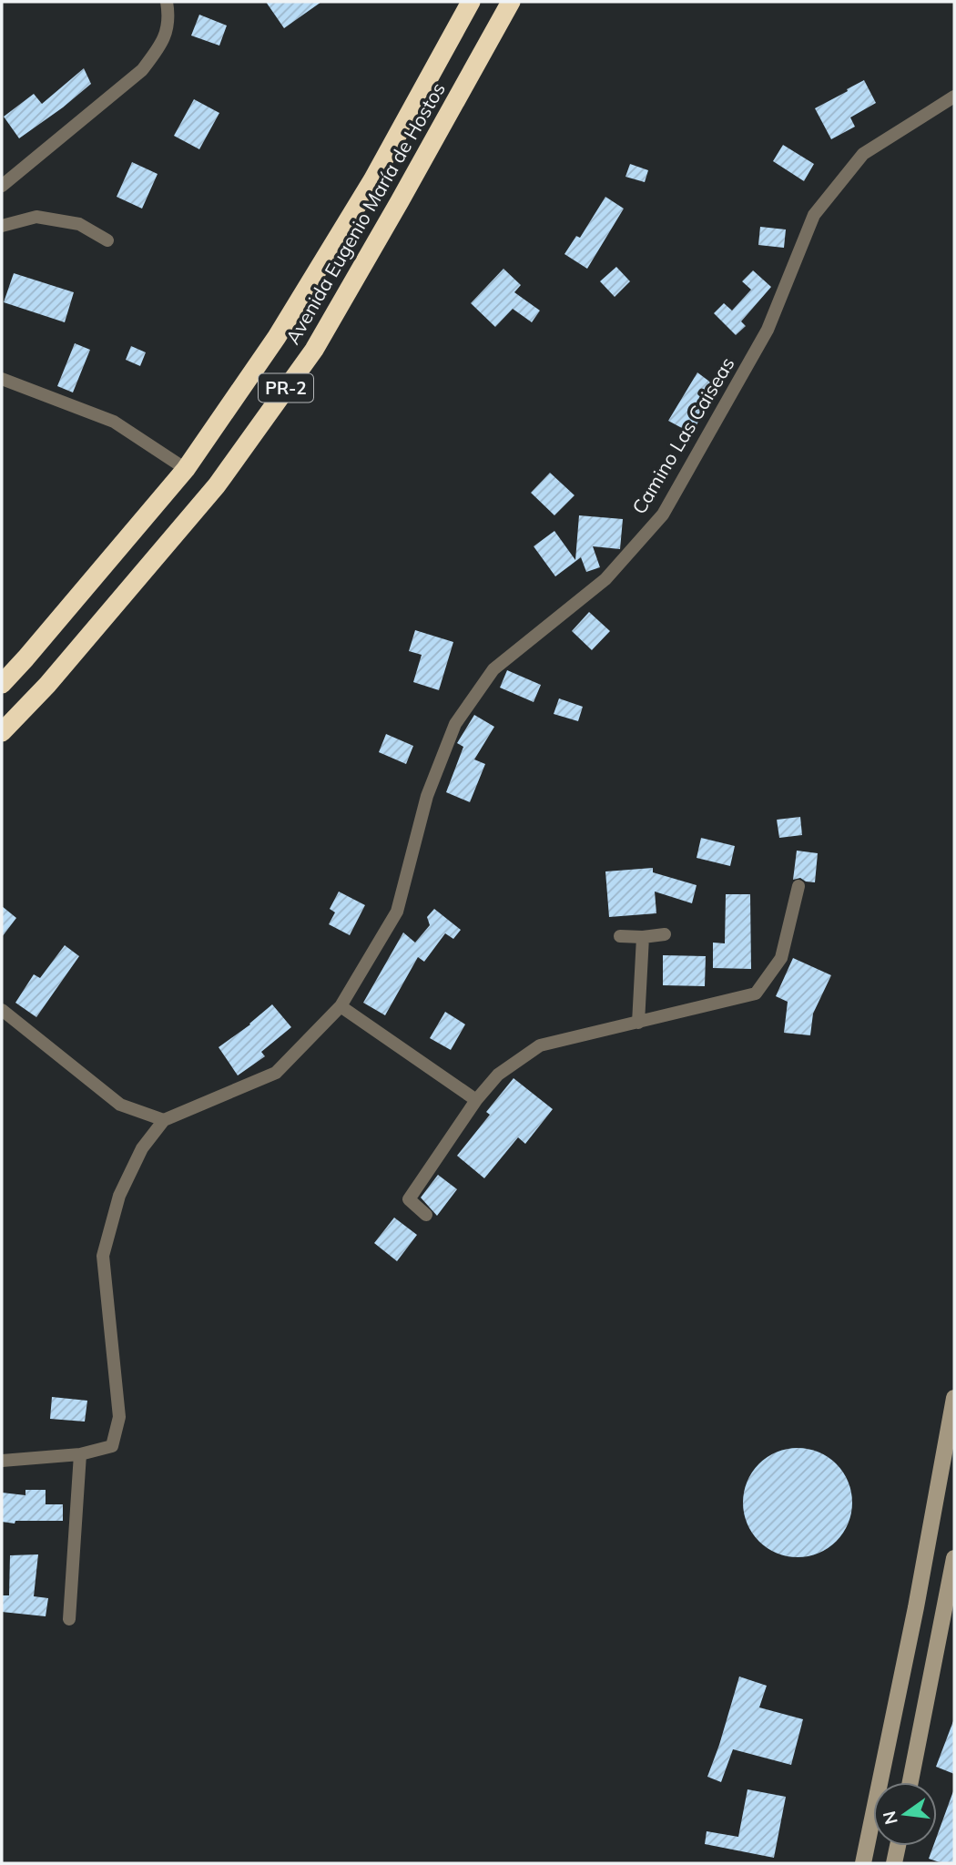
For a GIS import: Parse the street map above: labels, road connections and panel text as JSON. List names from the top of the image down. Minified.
{"streets":{"highway":["Avenida Eugenio María de Hostos","PR-2"],"street":["Camino Las Caiseas"]},"north":"left"}
